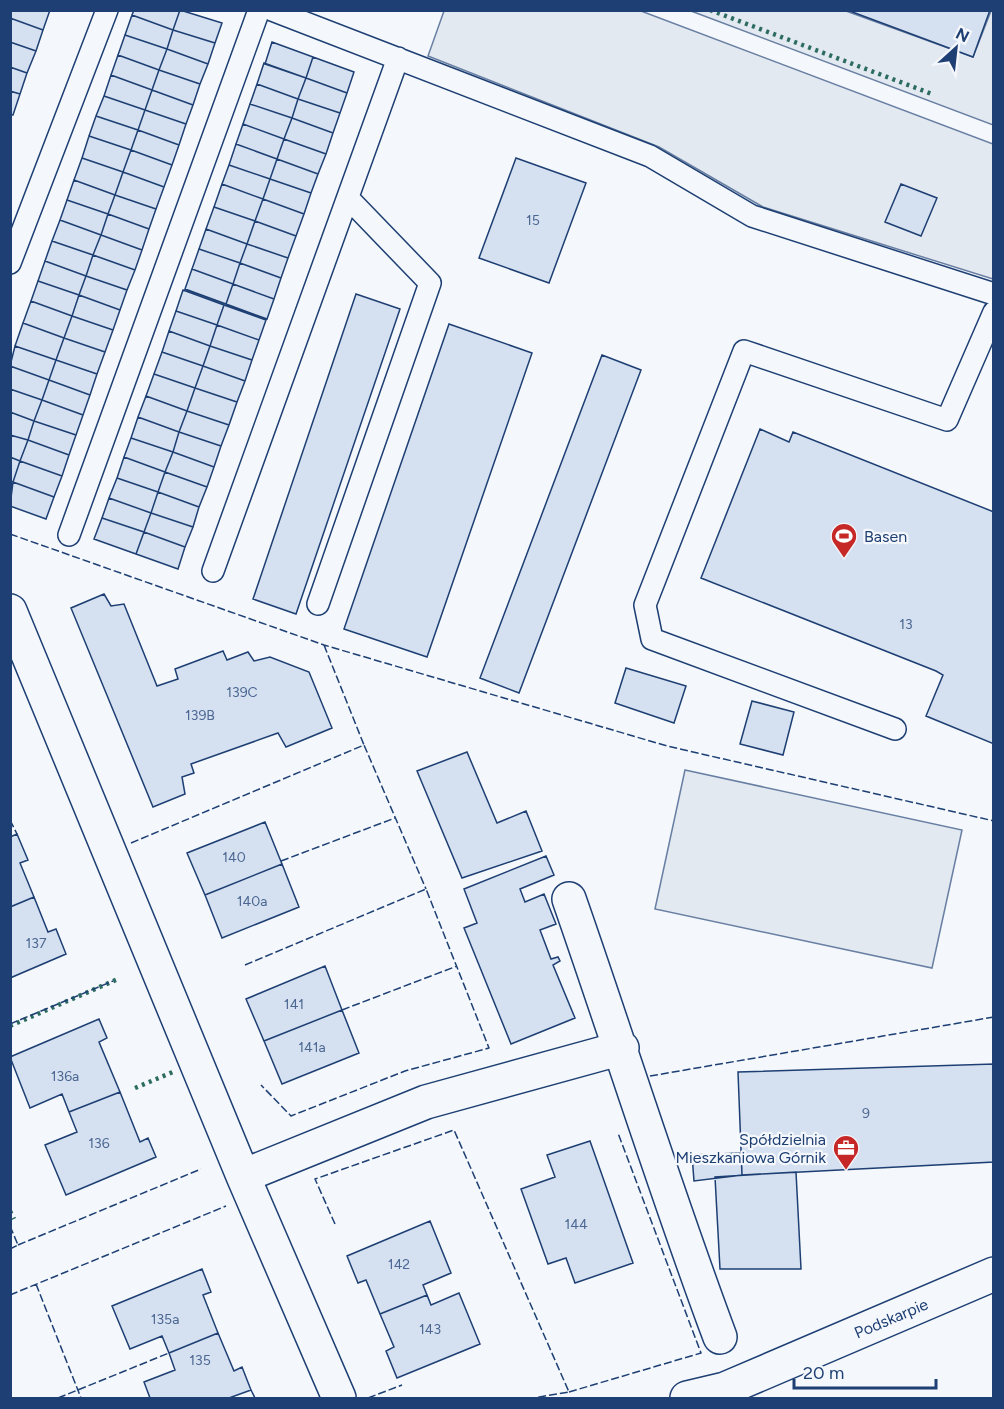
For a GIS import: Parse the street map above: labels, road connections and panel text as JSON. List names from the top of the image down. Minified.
{"streets":{"street":["Podskarpie"]},"places":{"sports":["Basen"],"office":["Spółdzielnia Mieszkaniowa Górnik"]},"house_numbers":["15","13","139C","139B","140","140a","137","141","141a","136a","9","136","144","142","135a","143","135"],"scale_bar":"20 m","north":"top right"}
